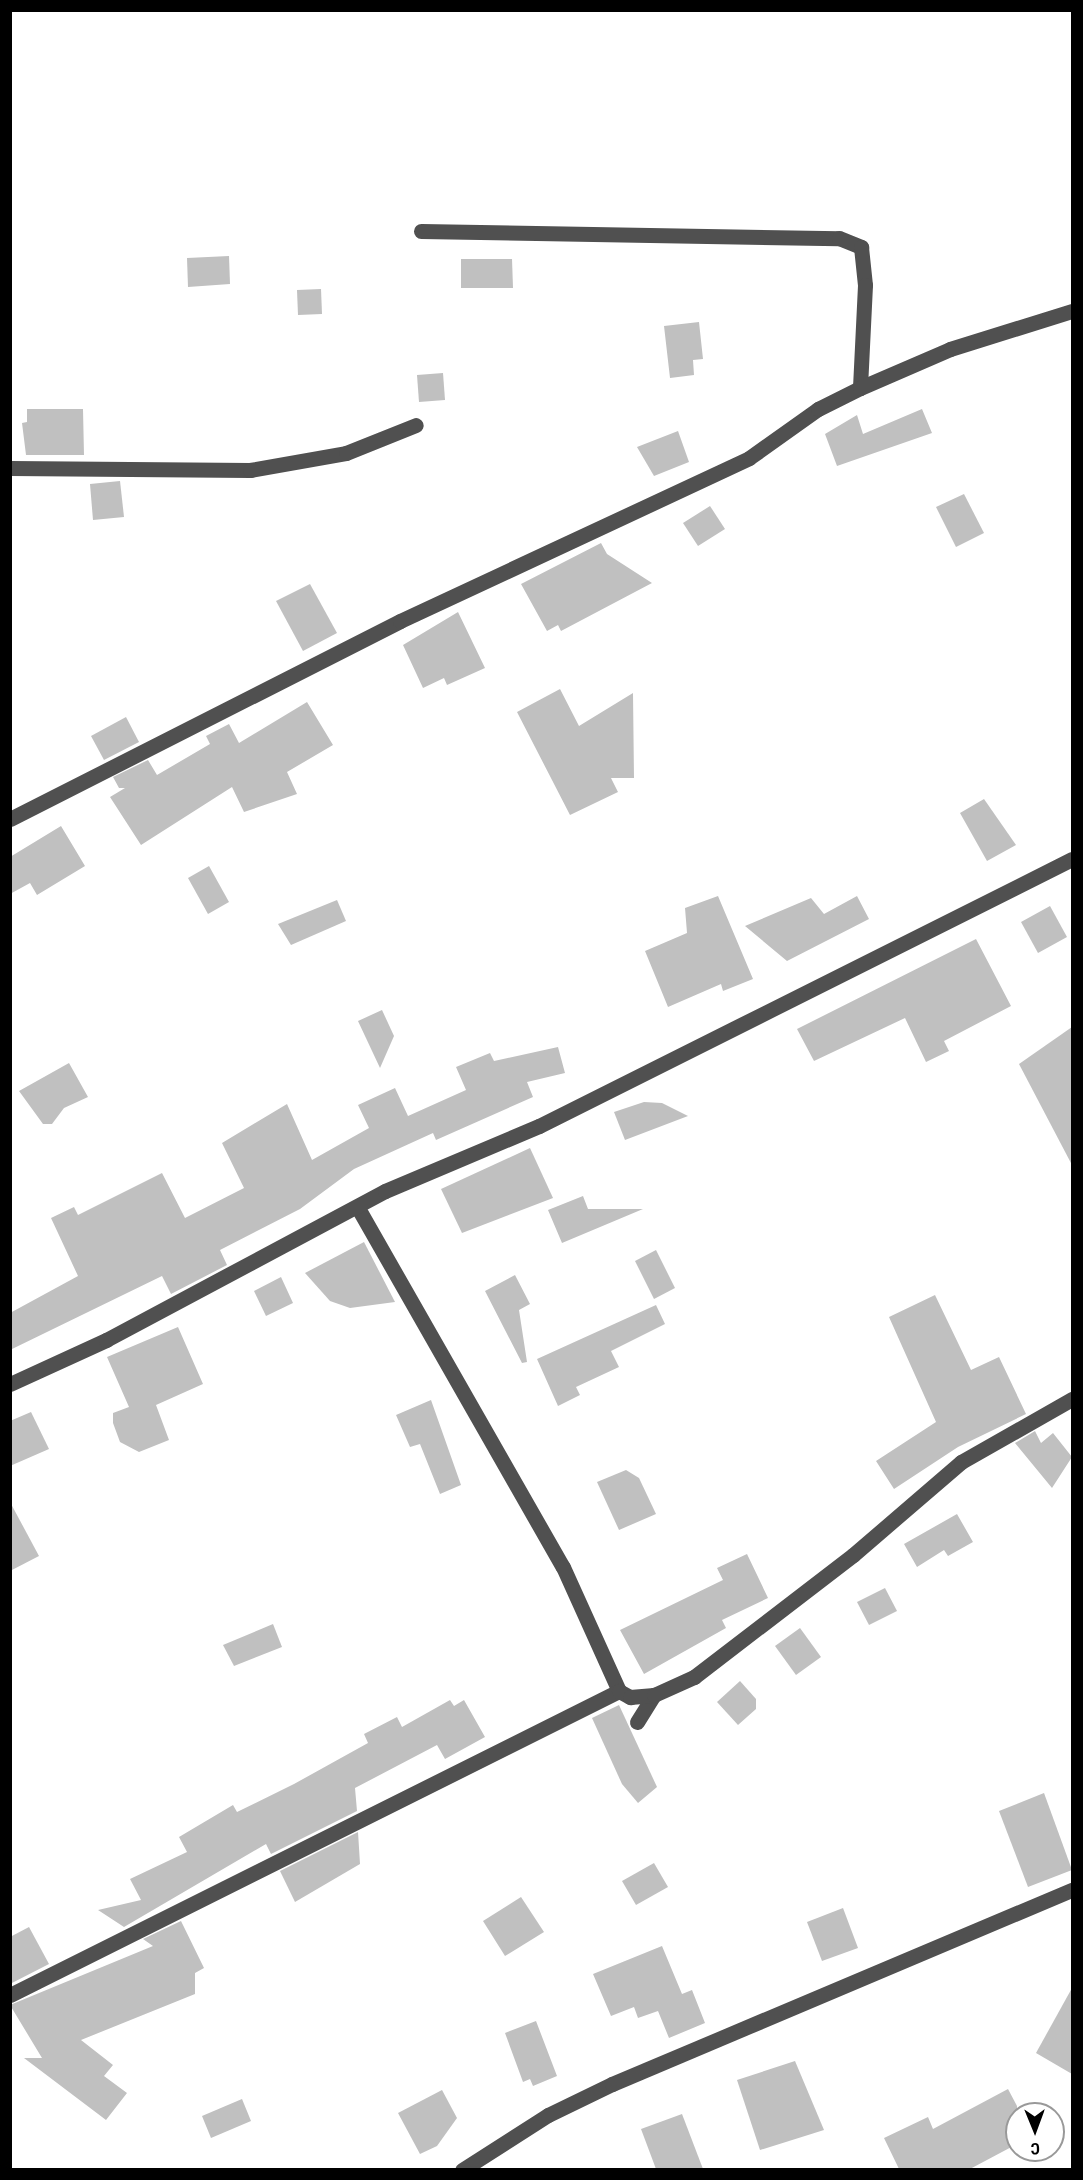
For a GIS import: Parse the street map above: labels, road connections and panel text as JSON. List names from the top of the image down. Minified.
{"north":"bottom"}
